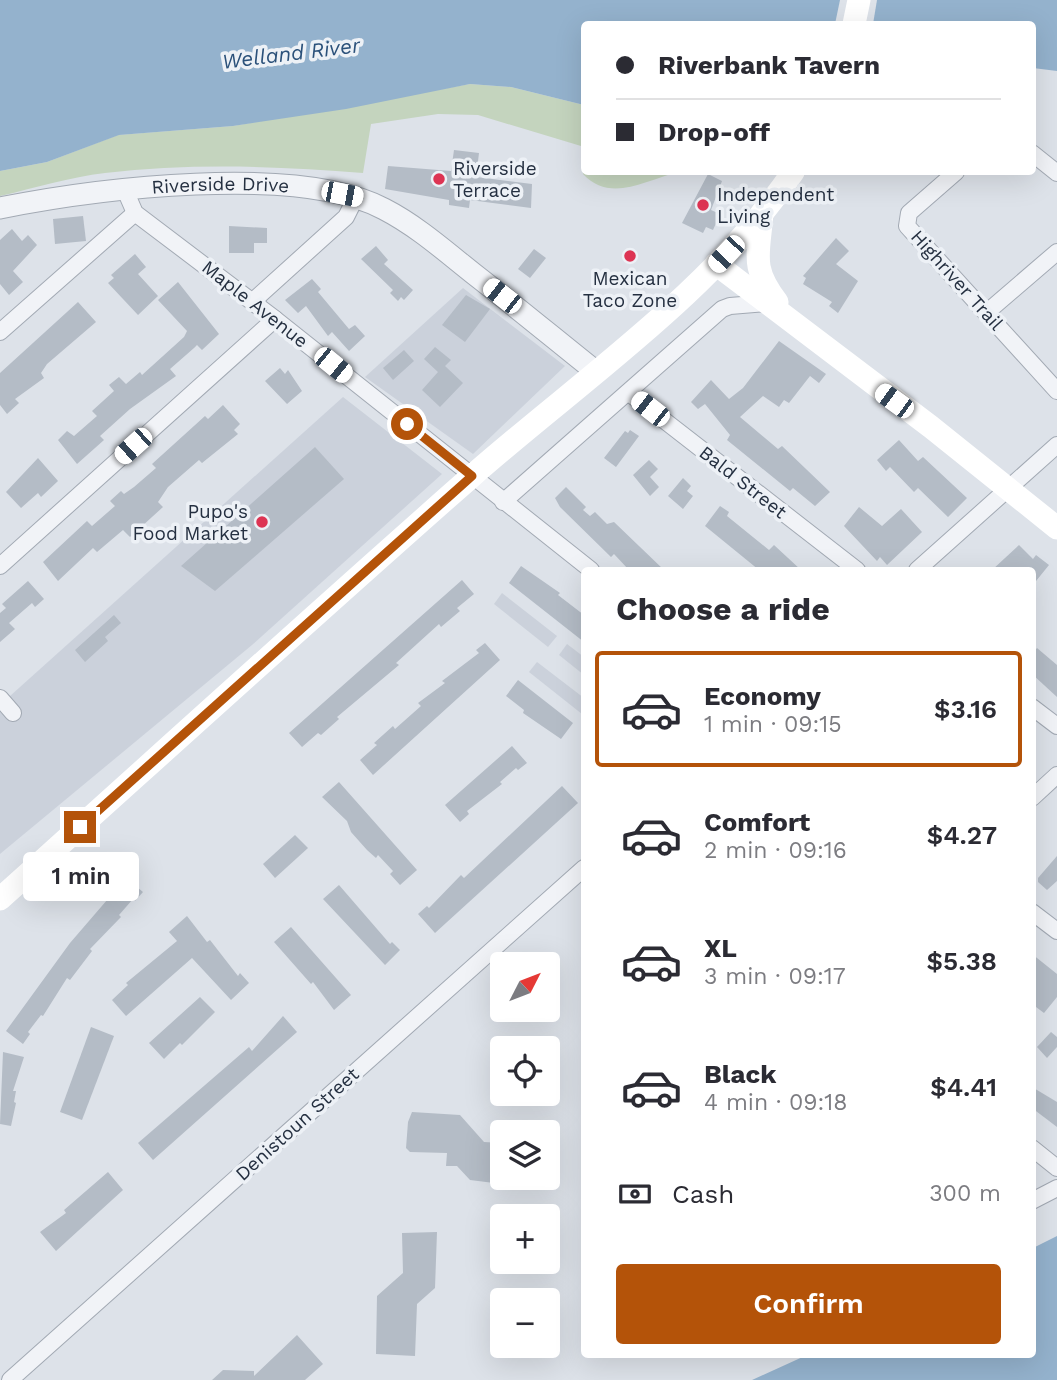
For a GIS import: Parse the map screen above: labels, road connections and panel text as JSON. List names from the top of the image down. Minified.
{"streets":{"street":["Riverside Drive","Highriver Trail","Maple Avenue","Bald Street","Denistoun Street"]},"crossings":[["Riverside Drive","Maple Avenue"]],"water":["Welland River"],"places":["Riverside Terrace","Independent Living","Mexican Taco Zone","Pupo's Food Market"],"north":"top right","page":{"banner":["Riverbank Tavern","Drop-off"],"heading":"Choose a ride","list":[{"name":"Economy","note":"1 min · 09:15","value":"$3.16"},{"name":"Comfort","note":"2 min · 09:16","value":"$4.27"},{"name":"XL","note":"3 min · 09:17","value":"$5.38"},{"name":"Black","note":"4 min · 09:18","value":"$4.41"}],"bubble":"1 min","map_buttons":["+","−"],"pay":["Cash","300 m"],"buttons":"Confirm"}}
